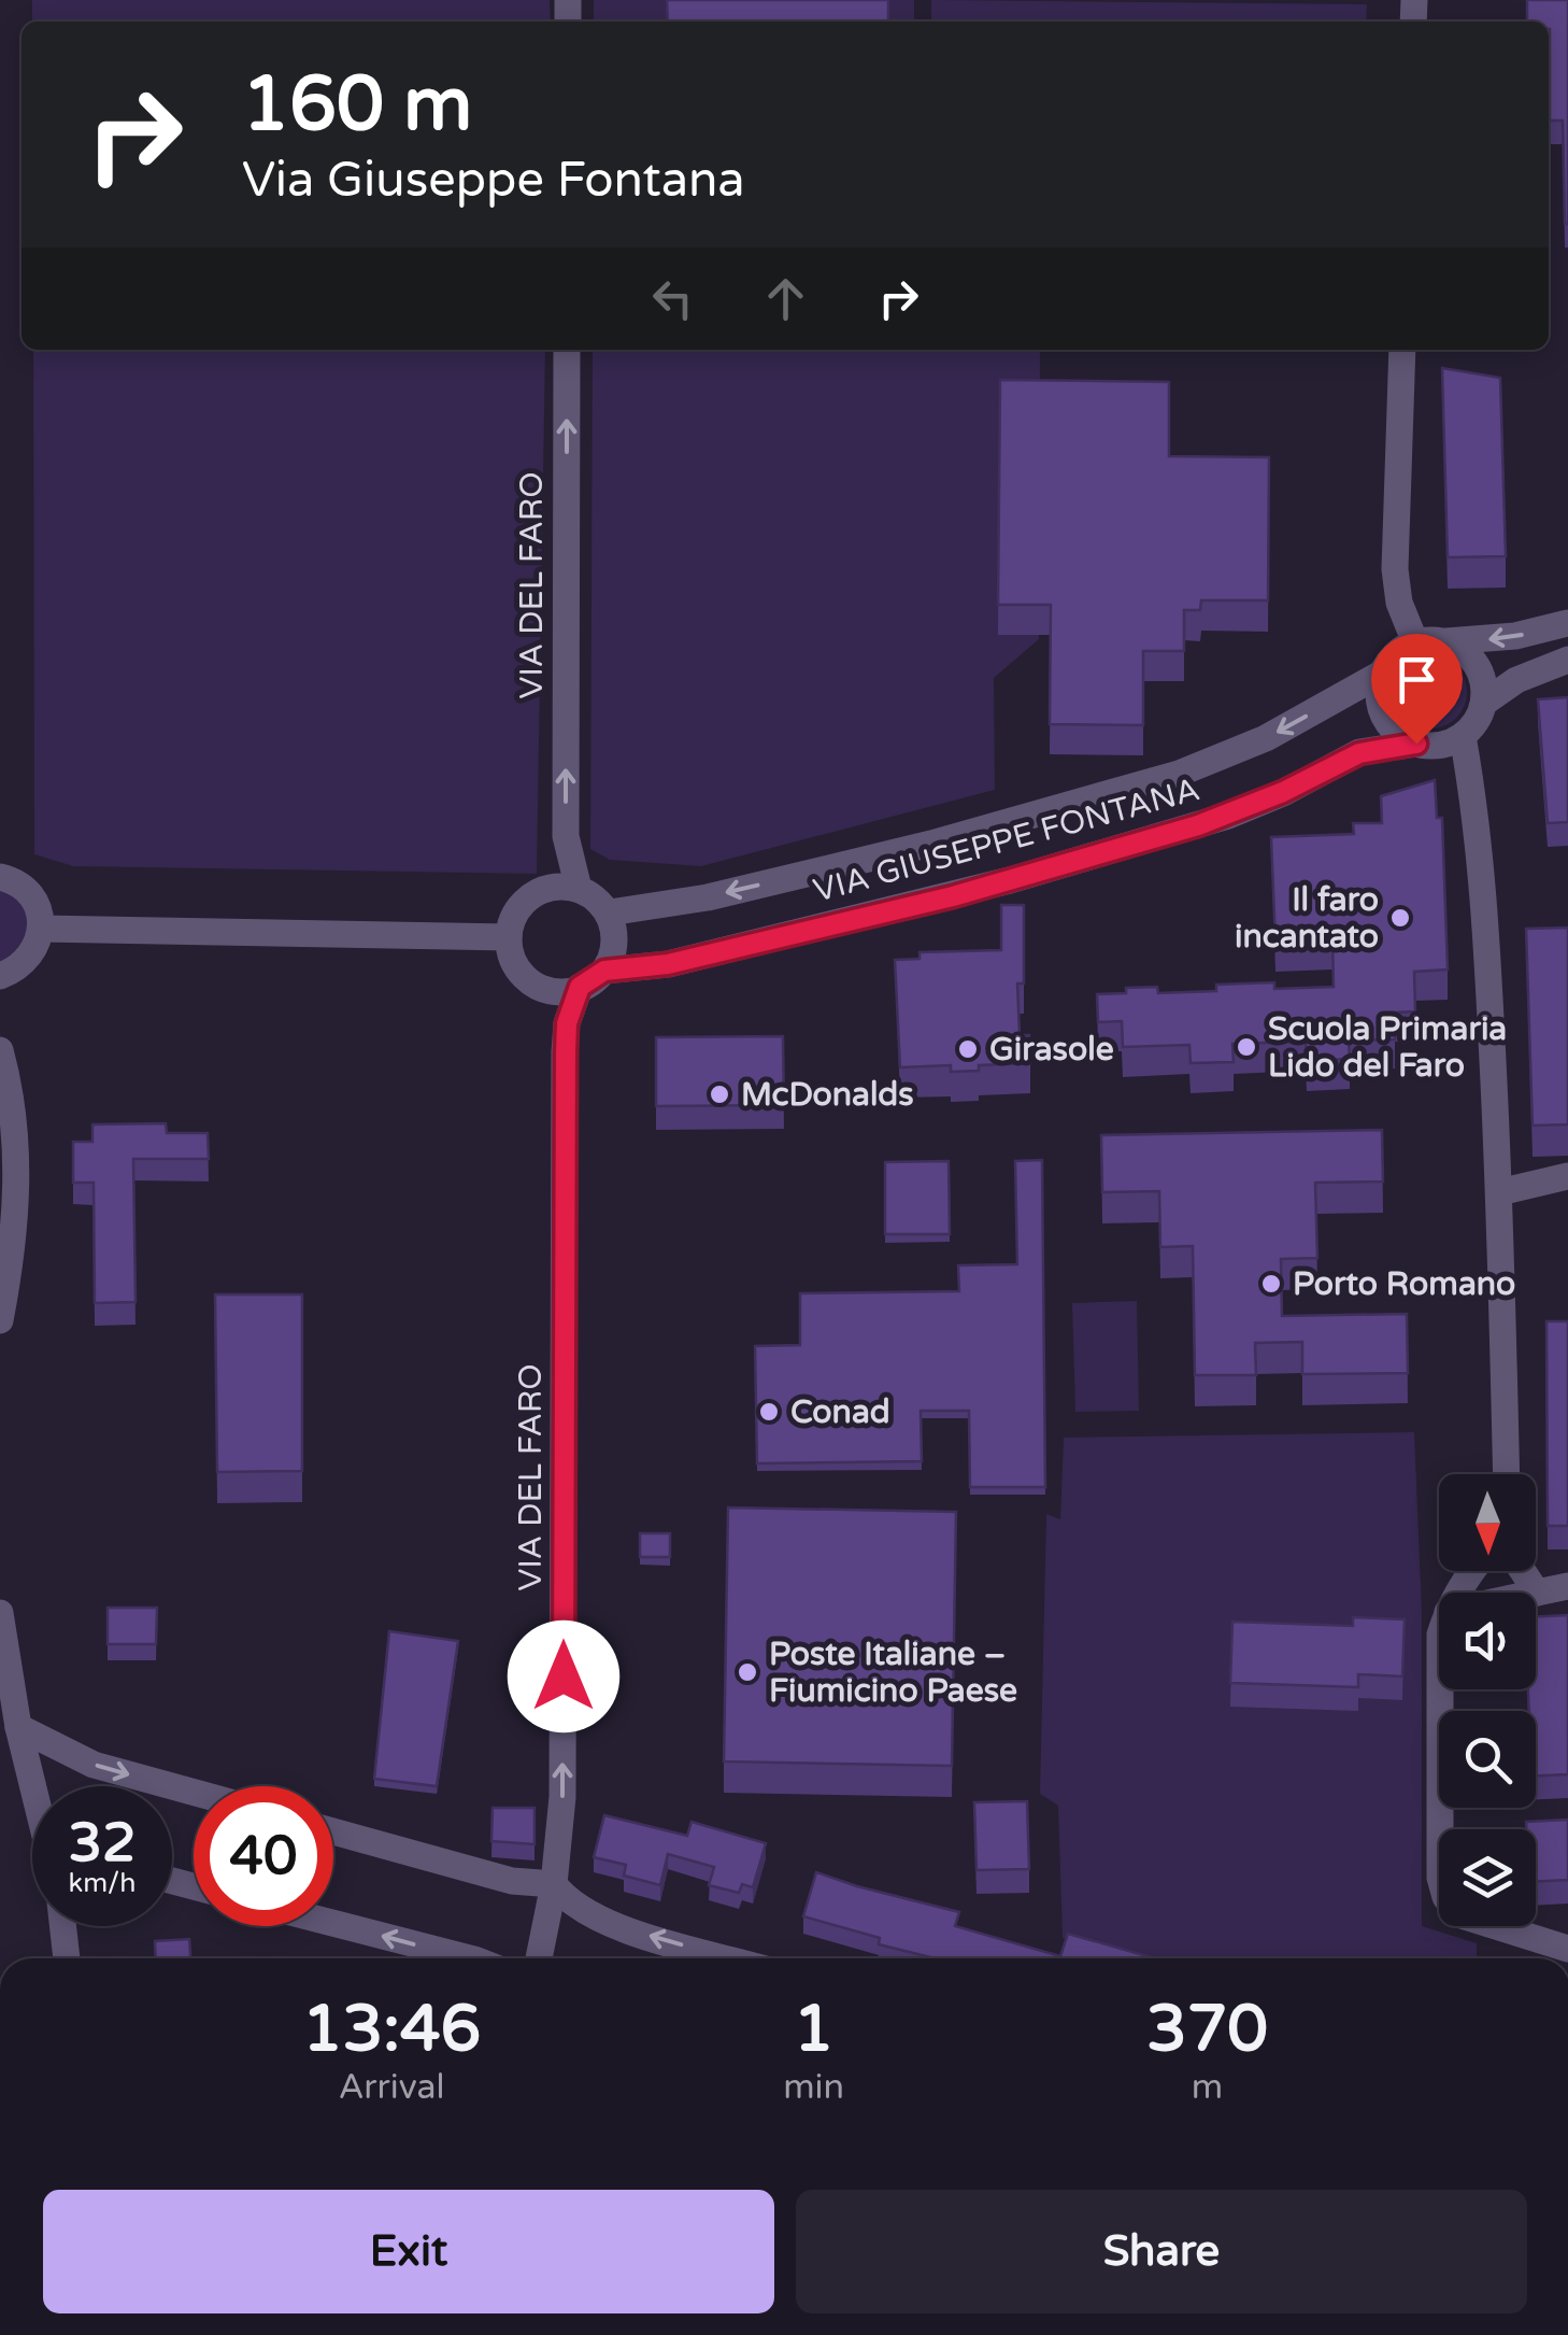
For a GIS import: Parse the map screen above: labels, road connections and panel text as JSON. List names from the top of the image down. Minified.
{"streets":{"street":["VIA DEL FARO","VIA GIUSEPPE FONTANA"]},"crossings":[["VIA DEL FARO","VIA GIUSEPPE FONTANA"]],"one_way":["VIA DEL FARO"],"places":["Il faro incantato","Scuola Primaria Lido del Faro","Girasole","McDonalds","Porto Romano","Conad","Poste Italiane – Fiumicino Paese"],"north":"bottom","page":{"turn":["160 m","Via Giuseppe Fontana"],"speed":"32 km/h","limit":"40","eta":["13:46","Arrival","1","min","370","m"],"buttons":["Exit","Share"]}}
